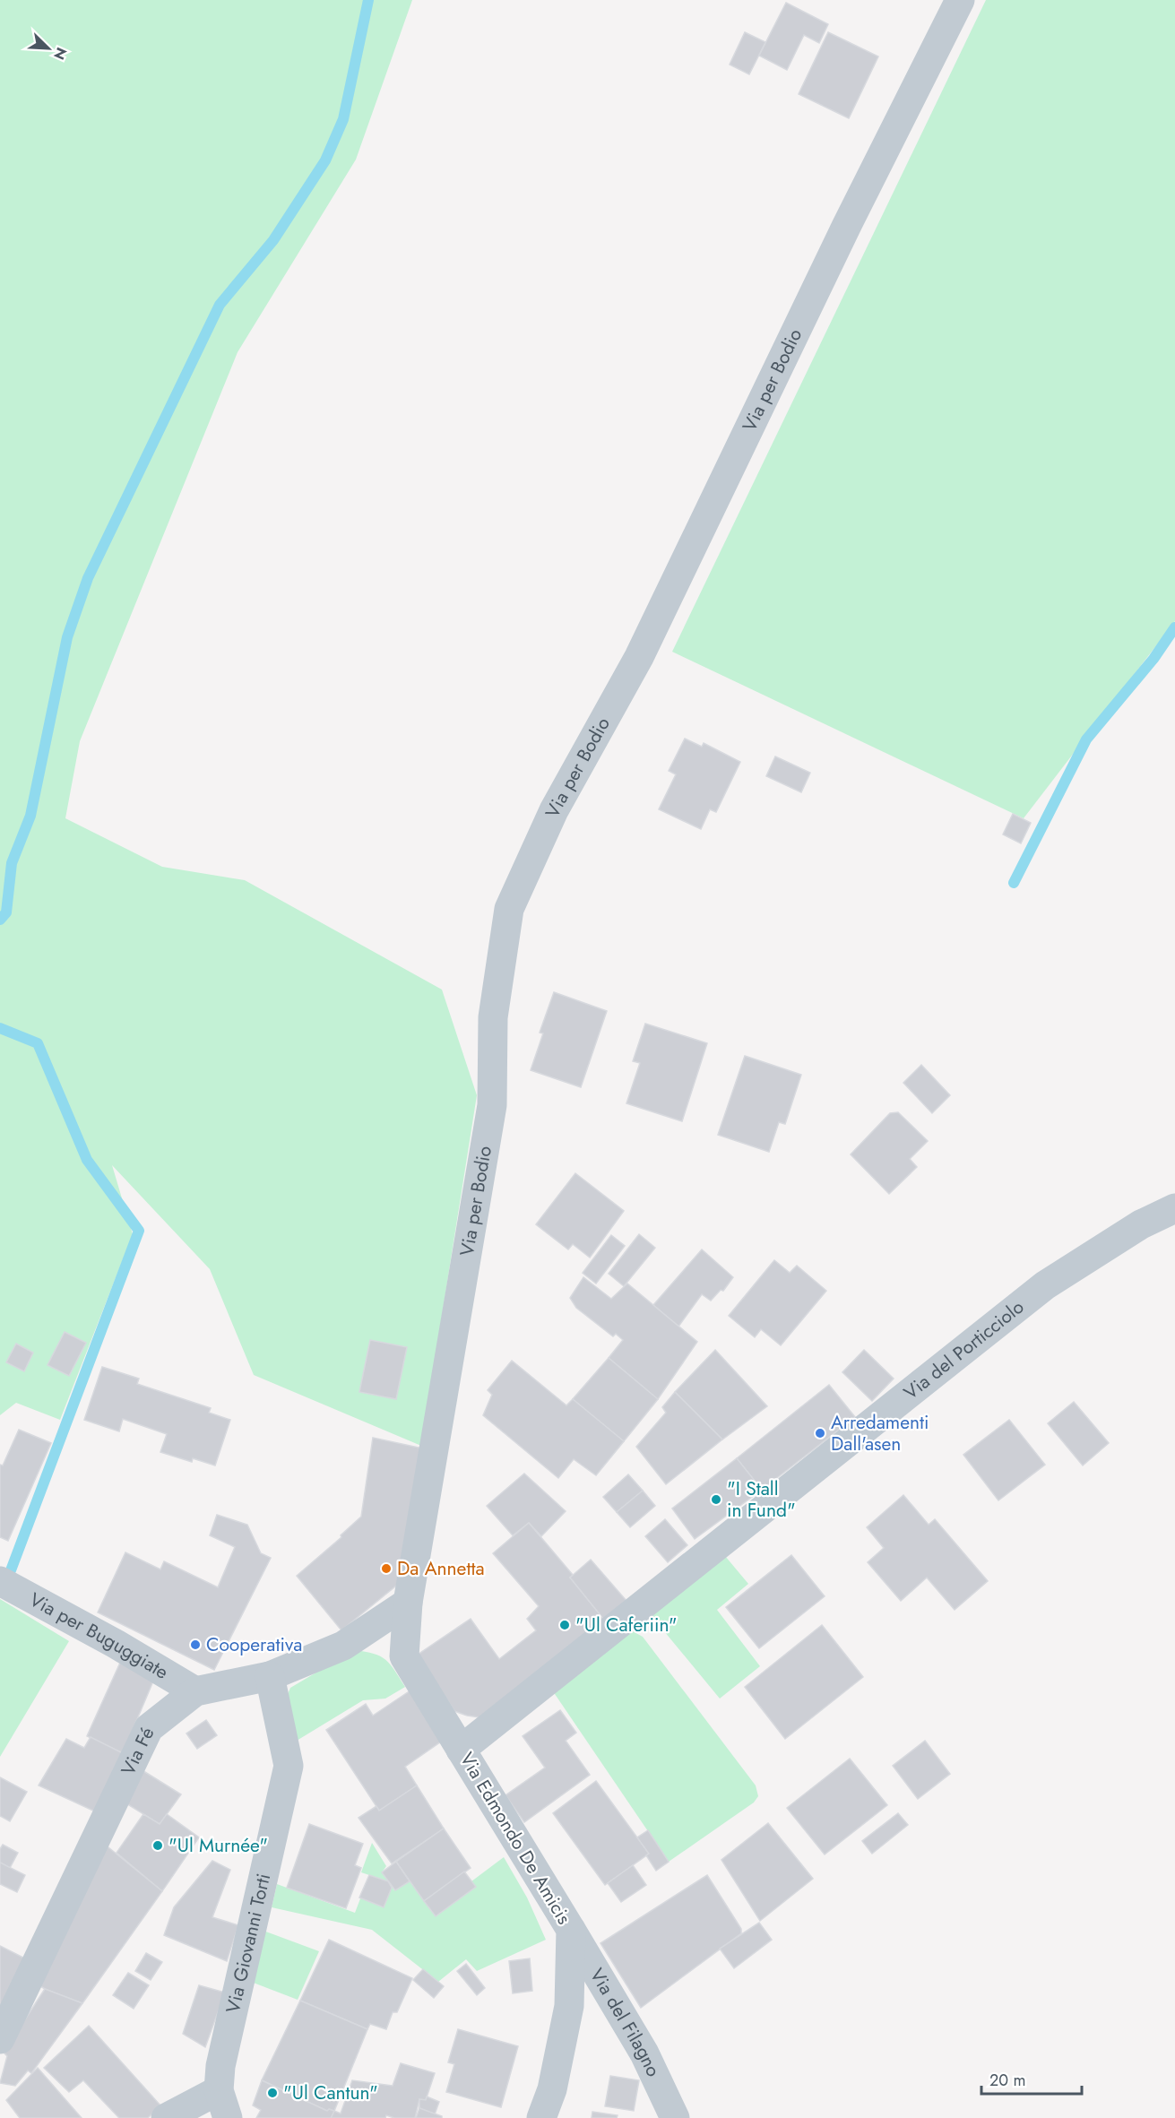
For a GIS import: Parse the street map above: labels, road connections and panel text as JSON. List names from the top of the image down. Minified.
{"streets":{"street":["Via per Bodio","Via del Porticciolo","Via per Buguggiate","Via Fé","Via Edmondo De Amicis","Via Giovanni Torti","Via del Filagno"]},"crossings":[["Via per Bodio","Via Fé"],["Via per Bodio","Via Edmondo De Amicis"],["Via del Porticciolo","Via Edmondo De Amicis"],["Via per Buguggiate","Via Fé"],["Via Fé","Via Edmondo De Amicis"],["Via Fé","Via Giovanni Torti"],["Via Edmondo De Amicis","Via del Filagno"]],"places":["Arredamenti Dall'asen","\"I Stall in Fund\"","Da Annetta","\"Ul Caferiin\"","Cooperativa","\"Ul Murnée\"","\"Ul Cantun\""],"scale_bar":"20 m","north":"bottom right"}
